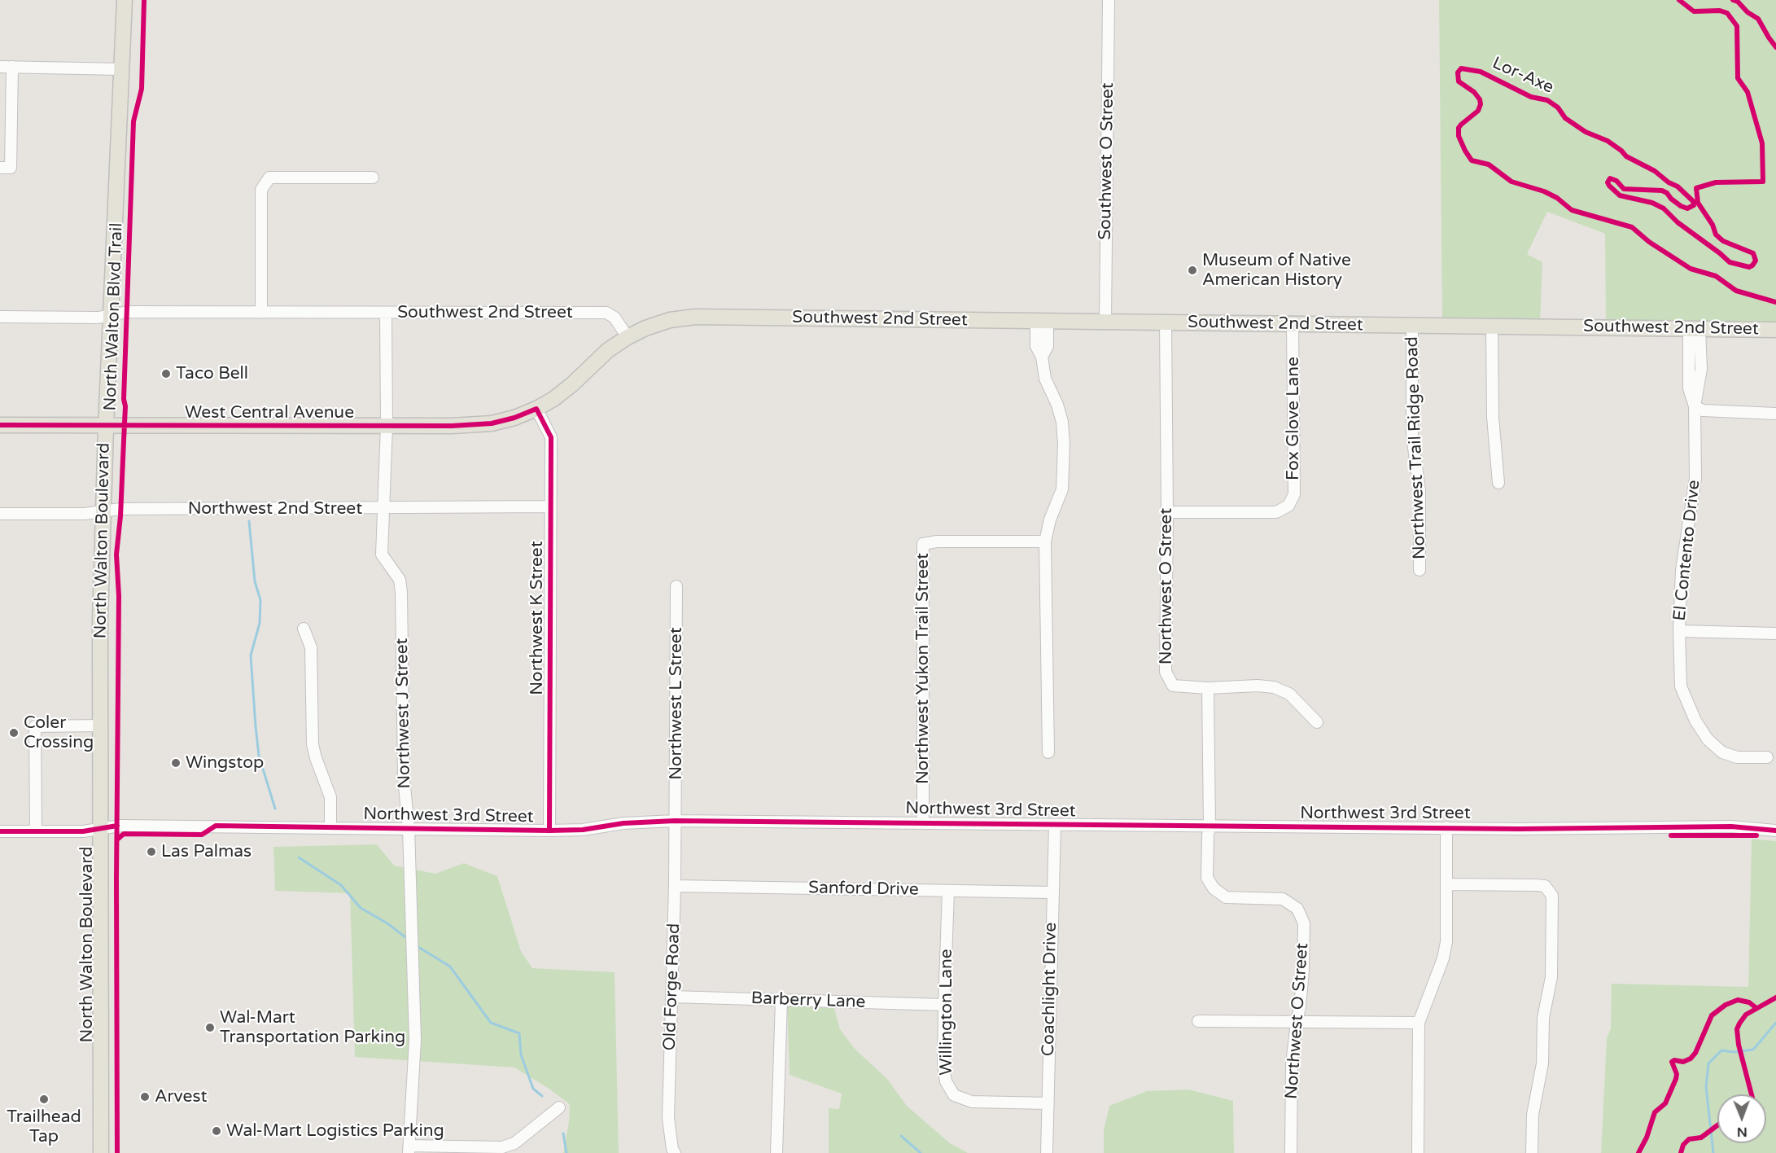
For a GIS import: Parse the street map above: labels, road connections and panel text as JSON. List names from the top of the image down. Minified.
{"streets":{"main road":["Southwest 2nd Street","West Central Avenue","North Walton Boulevard"],"street":["Southwest O Street","Fox Glove Lane","Northwest Trail Ridge Road","Northwest 2nd Street","El Contento Drive","Northwest O Street","Northwest K Street","Northwest Yukon Trail Street","Northwest L Street","Northwest J Street","Northwest 3rd Street","Sanford Drive","Old Forge Road","Coachlight Drive","Barberry Lane","Willington Lane"],"cycle path":["Lor-Axe","North Walton Blvd Trail"]},"crossings":[["Southwest O Street","Southwest 2nd Street"],["Southwest 2nd Street","West Central Avenue"],["Southwest 2nd Street","Fox Glove Lane"],["Southwest 2nd Street","Northwest Trail Ridge Road"],["Southwest 2nd Street","North Walton Boulevard"],["Southwest 2nd Street","El Contento Drive"],["Southwest 2nd Street","Northwest O Street"],["Southwest 2nd Street","Northwest J Street"],["West Central Avenue","North Walton Boulevard"],["West Central Avenue","Northwest K Street"],["West Central Avenue","Northwest J Street"],["Fox Glove Lane","Northwest O Street"],["Northwest 2nd Street","North Walton Boulevard"],["Northwest 2nd Street","Northwest K Street"],["Northwest 2nd Street","Northwest J Street"],["North Walton Boulevard","Northwest 3rd Street"],["Northwest O Street","Northwest 3rd Street"],["Northwest K Street","Northwest 3rd Street"],["Northwest Yukon Trail Street","Northwest 3rd Street"],["Northwest L Street","Northwest 3rd Street"],["Northwest L Street","Old Forge Road"],["Northwest J Street","Northwest 3rd Street"],["Northwest 3rd Street","Old Forge Road"],["Northwest 3rd Street","Coachlight Drive"],["Sanford Drive","Old Forge Road"],["Sanford Drive","Coachlight Drive"],["Sanford Drive","Willington Lane"],["Old Forge Road","Barberry Lane"],["Coachlight Drive","Willington Lane"],["Barberry Lane","Willington Lane"]],"places":["Museum of Native American History","Taco Bell","Coler Crossing","Wingstop","Las Palmas","Wal-Mart Transportation Parking","Arvest","Trailhead Tap","Wal-Mart Logistics Parking"],"north":"bottom"}
